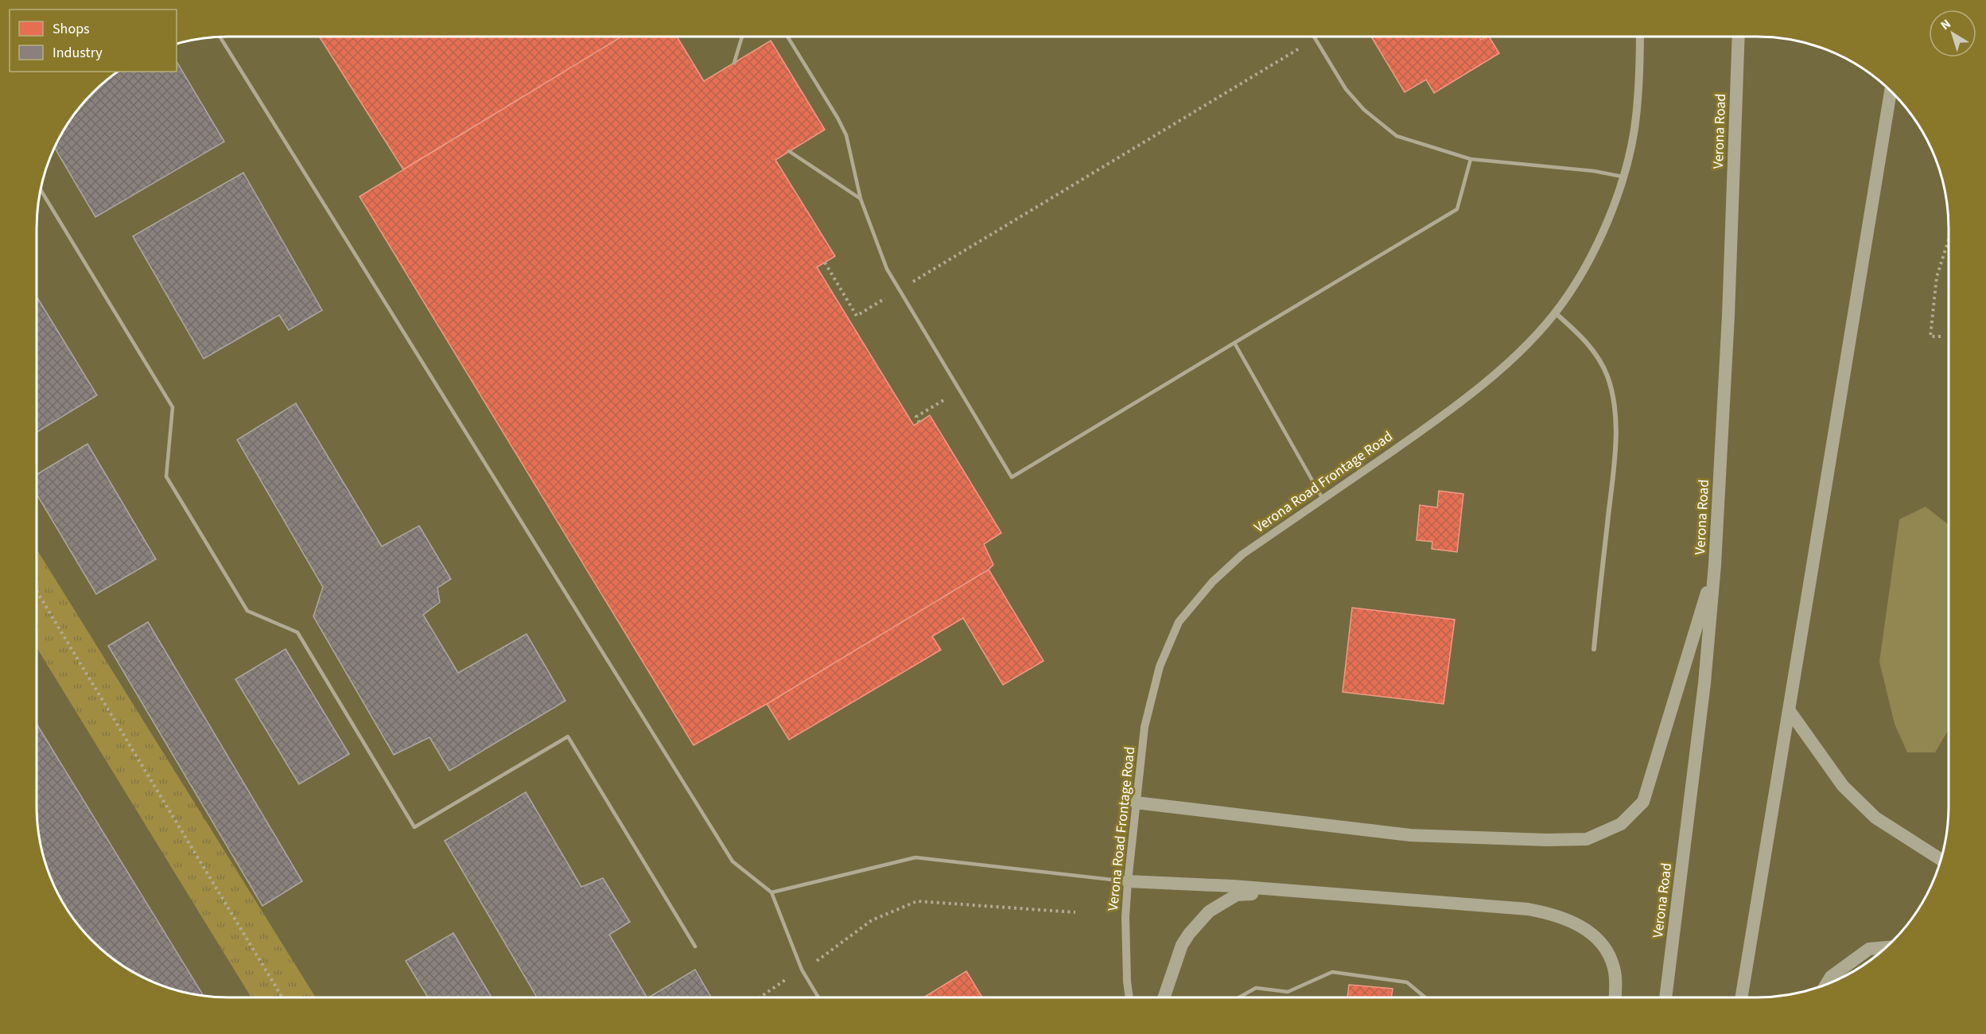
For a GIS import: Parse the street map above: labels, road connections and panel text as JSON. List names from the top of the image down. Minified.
{"streets":{"highway":["Verona Road"],"street":["Verona Road Frontage Road"]},"legend":["Shops","Industry"],"north":"top left"}
